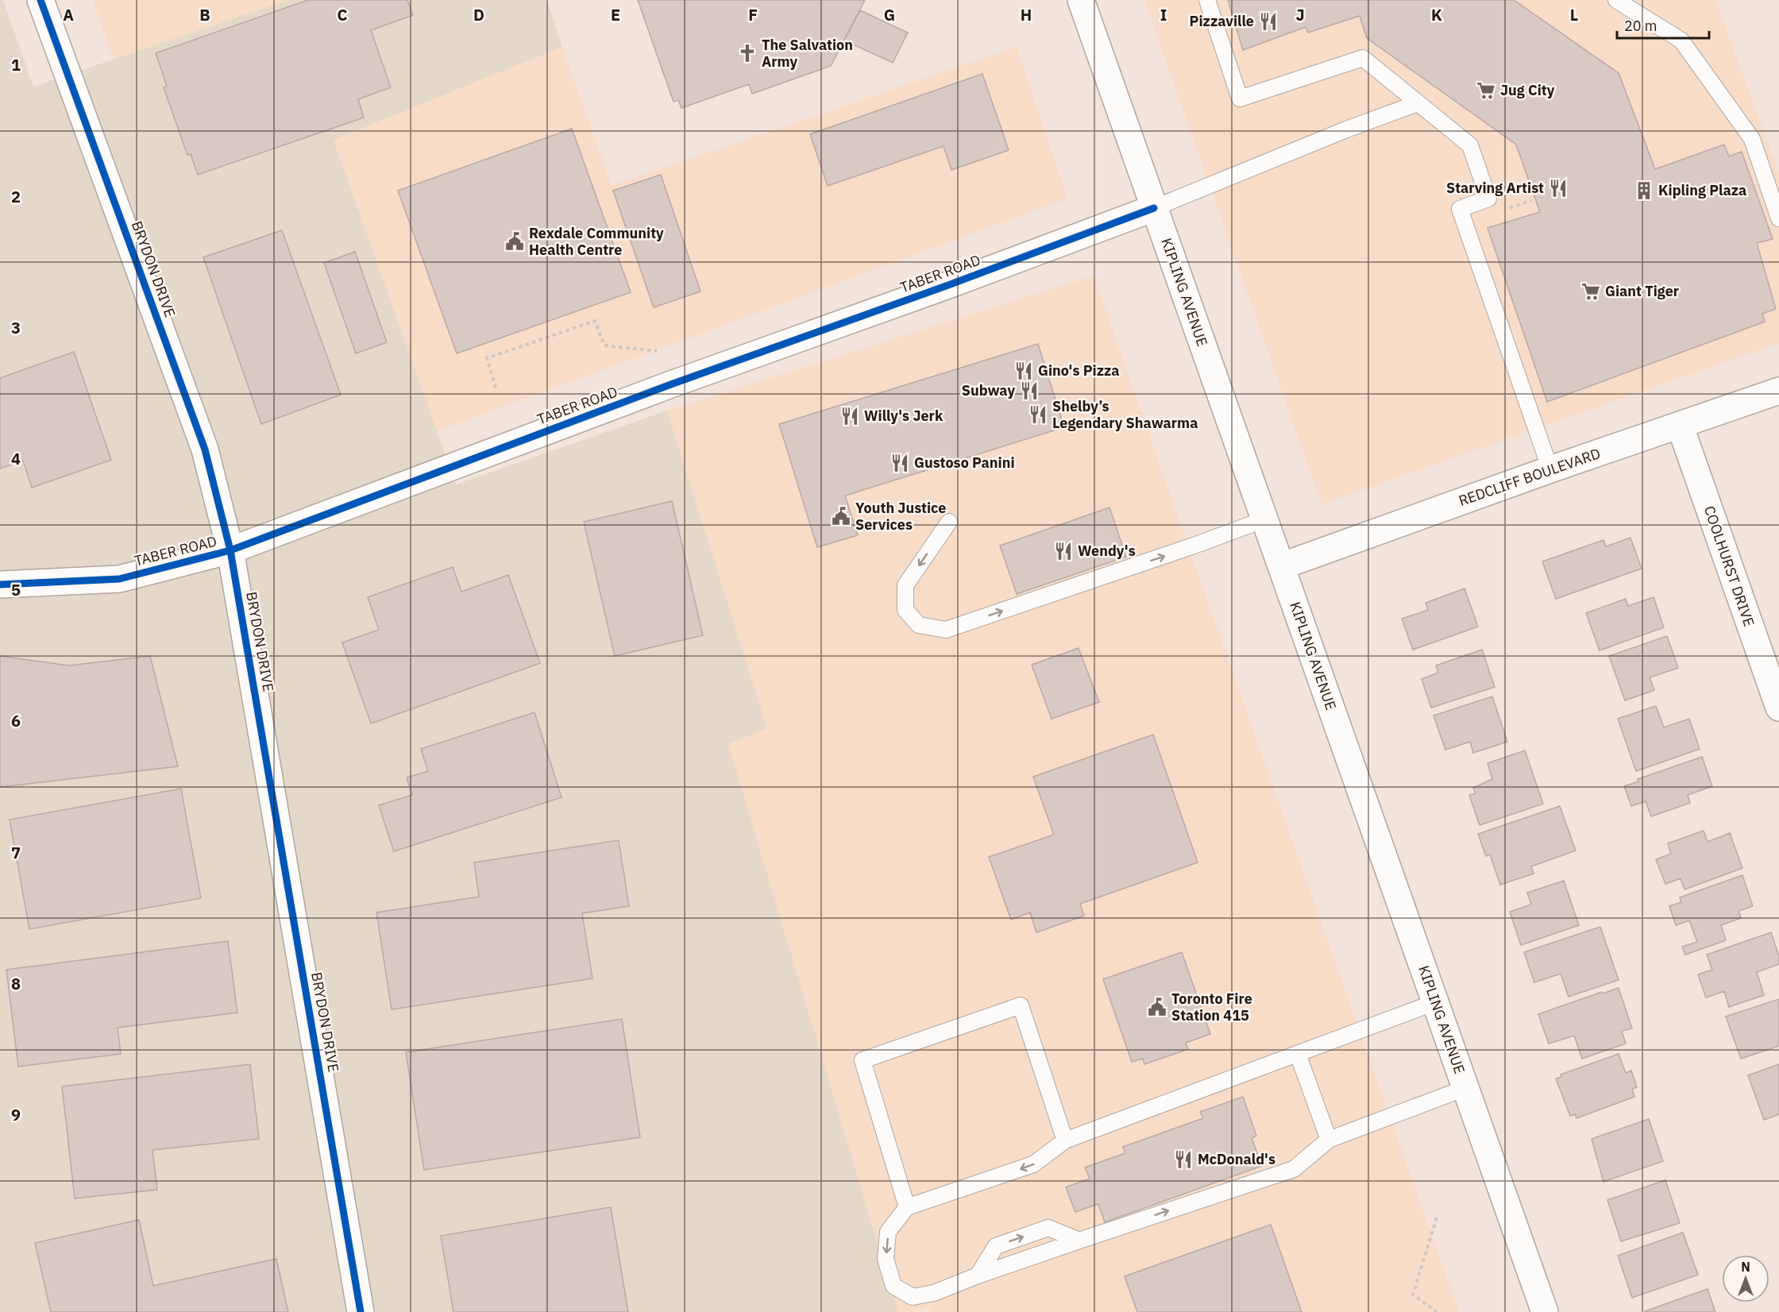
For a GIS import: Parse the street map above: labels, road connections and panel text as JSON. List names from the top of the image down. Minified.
{"streets":{"street":["BRYDON DRIVE","TABER ROAD","KIPLING AVENUE","REDCLIFF BOULEVARD","COOLHURST DRIVE"]},"crossings":[["BRYDON DRIVE","TABER ROAD"],["TABER ROAD","KIPLING AVENUE"],["KIPLING AVENUE","REDCLIFF BOULEVARD"],["REDCLIFF BOULEVARD","COOLHURST DRIVE"]],"places":{"restaurant":["Pizzaville","Starving Artist","Gino's Pizza","Subway","Shelby’s Legendary Shawarma","Willy's Jerk","Gustoso Panini","Wendy's","McDonald's"],"church":["The Salvation Army"],"supermarket":["Jug City","Giant Tiger"],"building":["Kipling Plaza"],"public building":["Rexdale Community Health Centre","Youth Justice Services","Toronto Fire Station 415"]},"scale_bar":"20 m","north":"top","grid":{"columns":["A","B","C","D","E","F","G","H","I","J","K","L"],"rows":["1","2","3","4","5","6","7","8","9"]}}
